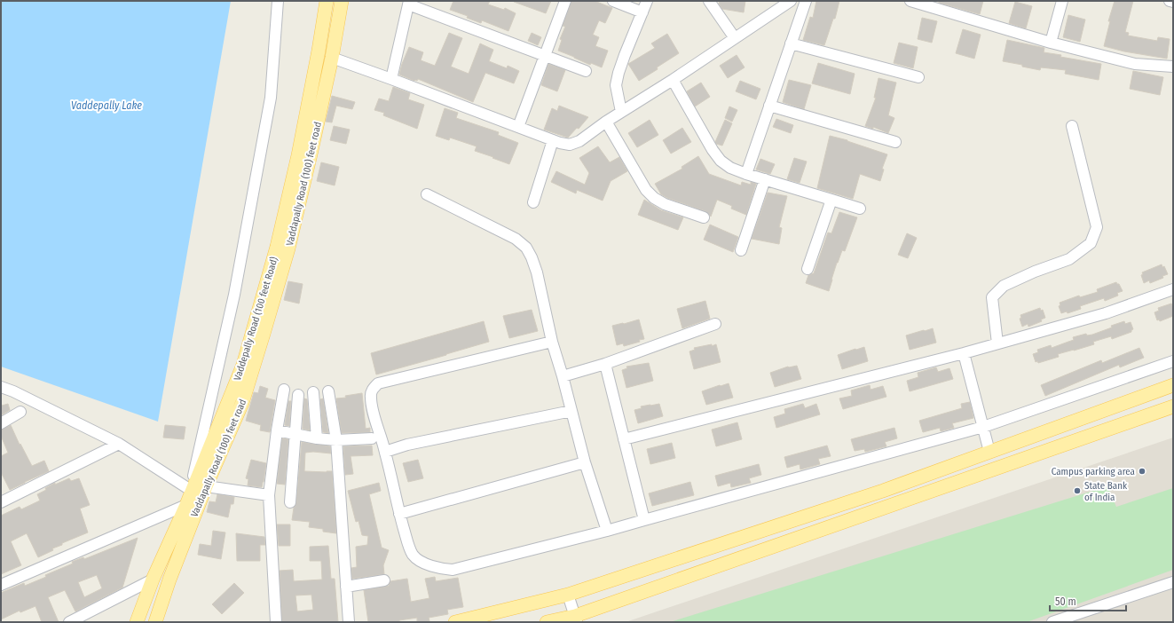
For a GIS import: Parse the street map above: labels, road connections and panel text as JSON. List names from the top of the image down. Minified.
{"streets":{"main road":["Vaddapally Road (100) feet road","Vaddepally Road (100 feet Road)"]},"crossings":[["Vaddapally Road (100) feet road","Vaddepally Road (100 feet Road)"]],"water":["Vaddepally Lake"],"places":["Campus parking area","State Bank of India"],"scale_bar":"50 m"}
